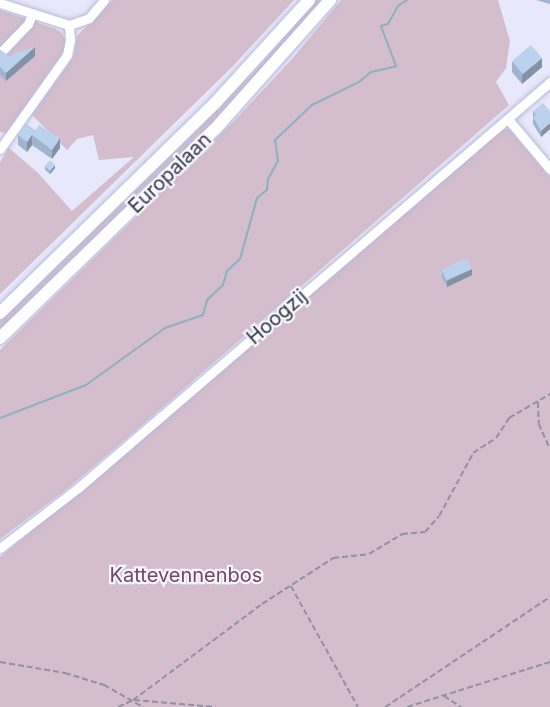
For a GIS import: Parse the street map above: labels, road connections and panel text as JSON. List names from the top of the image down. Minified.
{"streets":{"highway":["Europalaan"],"street":["Hoogzij"]},"parks":["Kattevennenbos"]}
